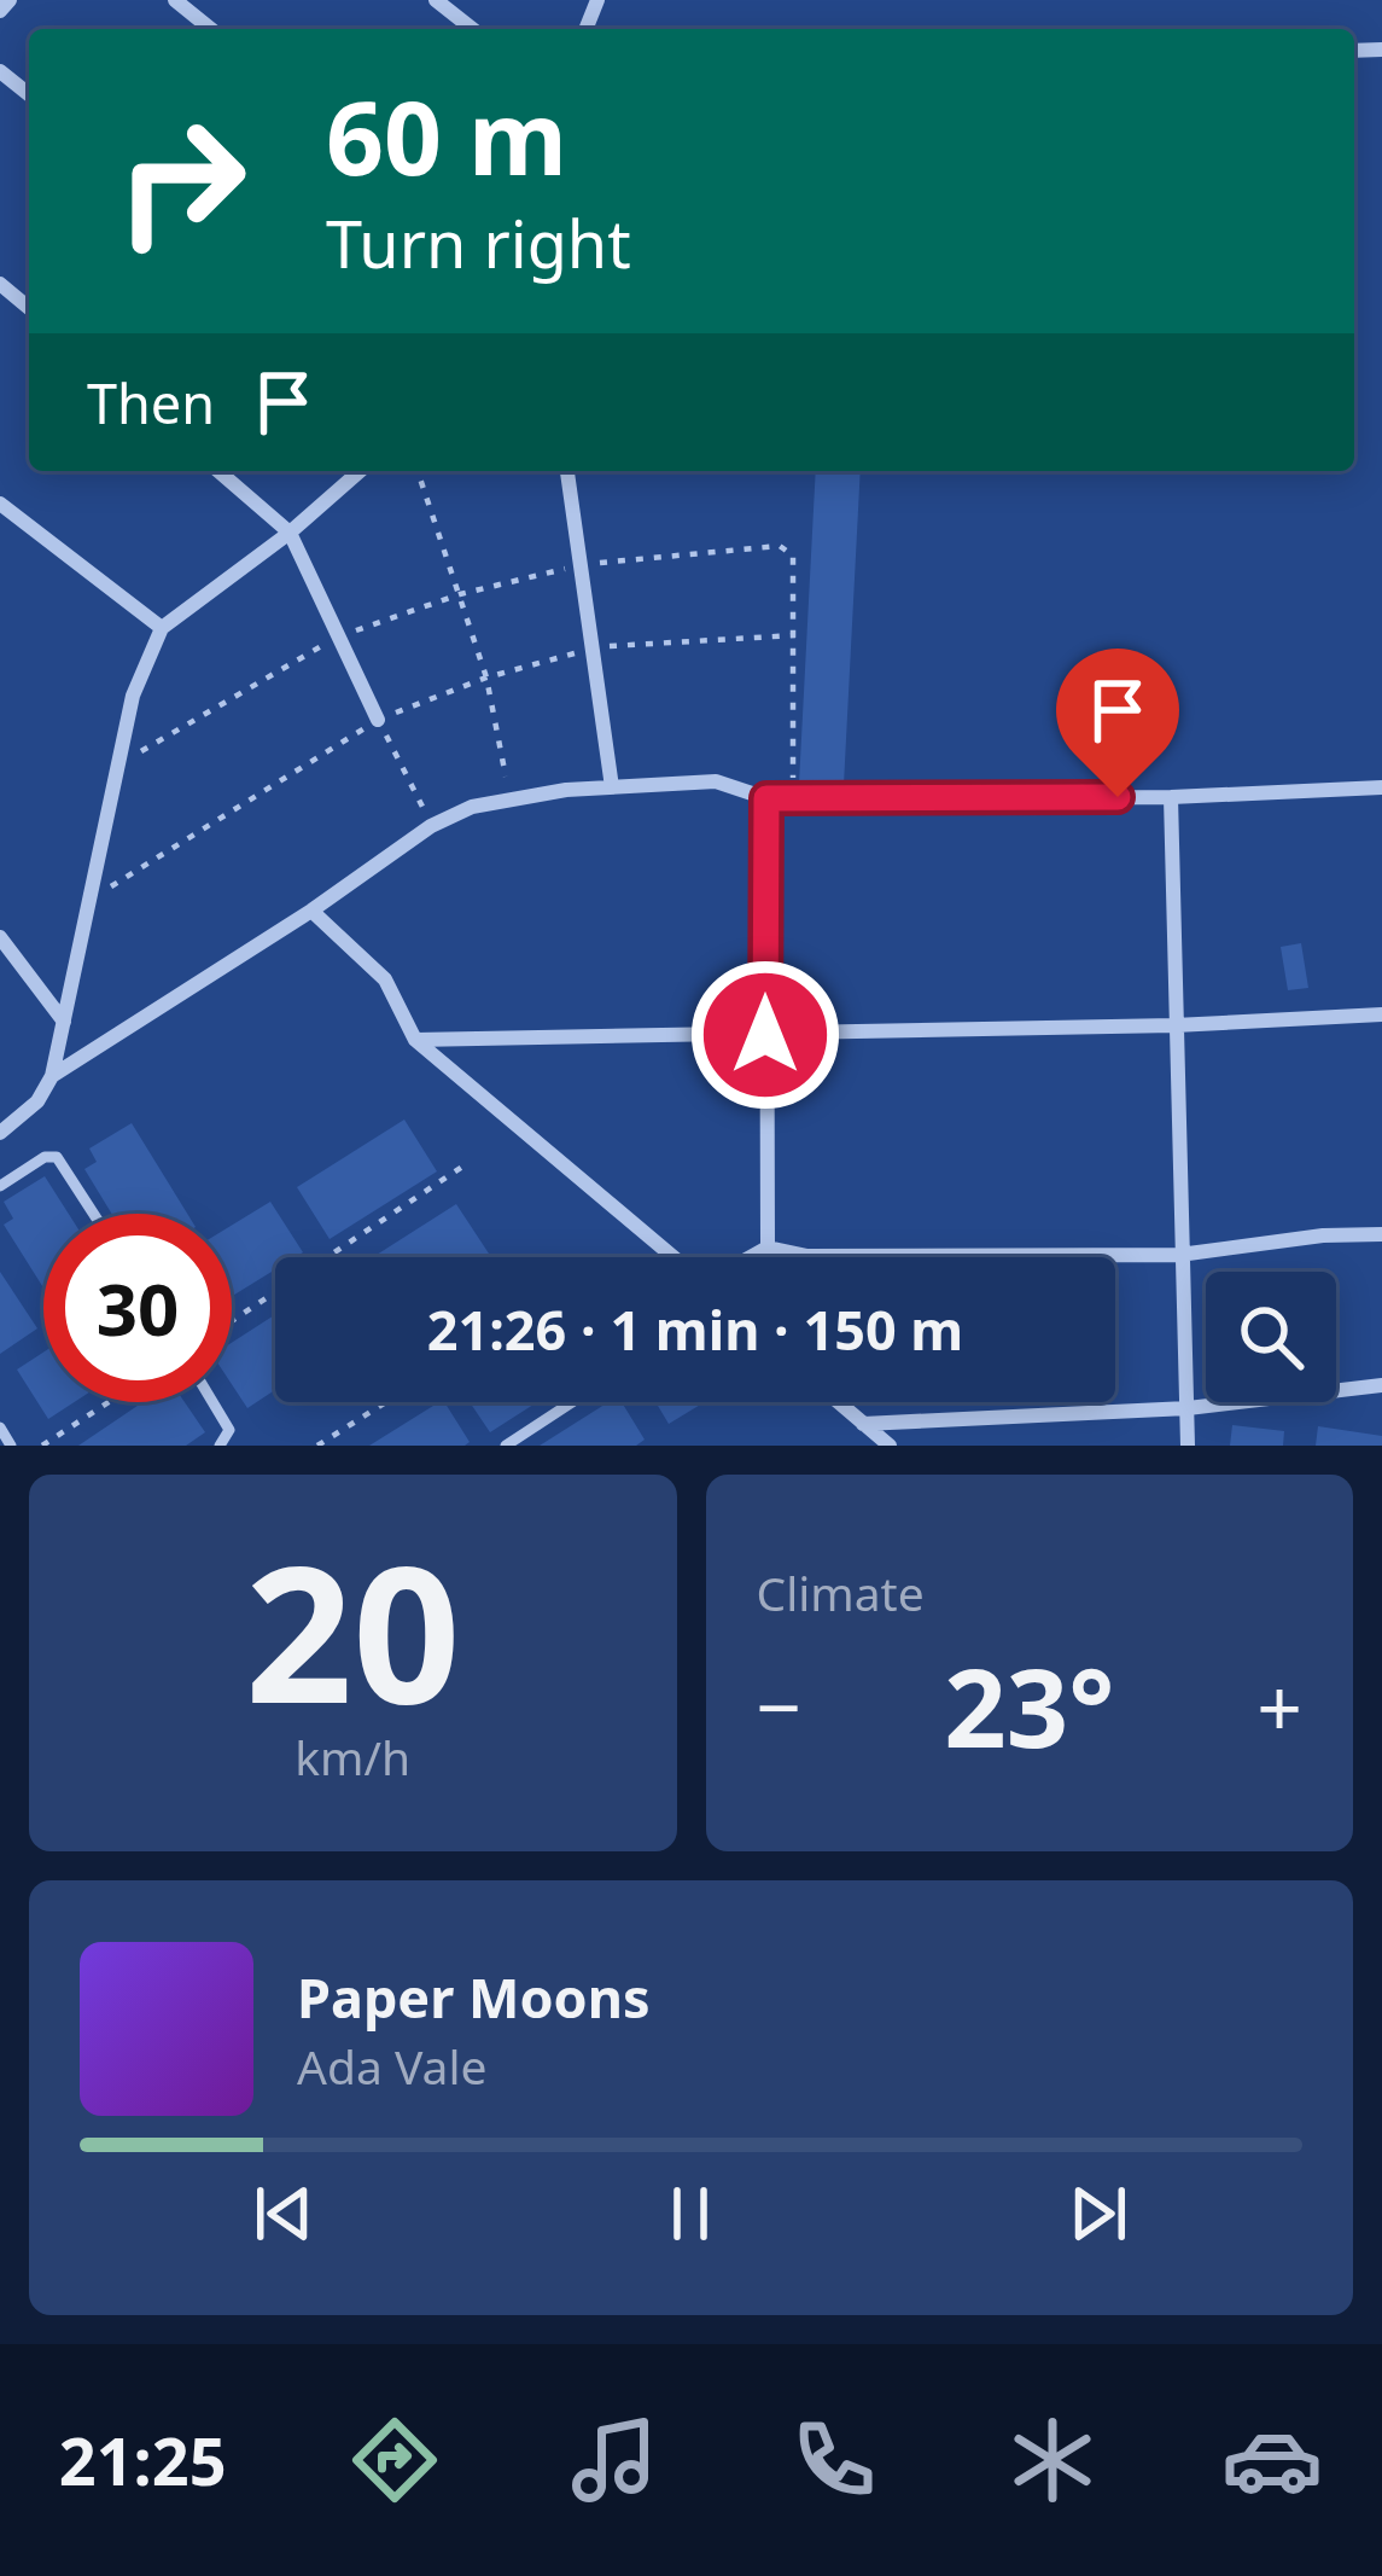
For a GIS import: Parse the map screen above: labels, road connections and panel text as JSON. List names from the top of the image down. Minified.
{"page":{"turn":["60 m","Turn right"],"then":"Then","limit":"30","trip":"21:26 · 1 min · 150 m","tile":[["20","km/h"],"Climate"],"heat":["−","23°","+"],"song":["Paper Moons","Ada Vale"],"tabs":"21:25"}}
